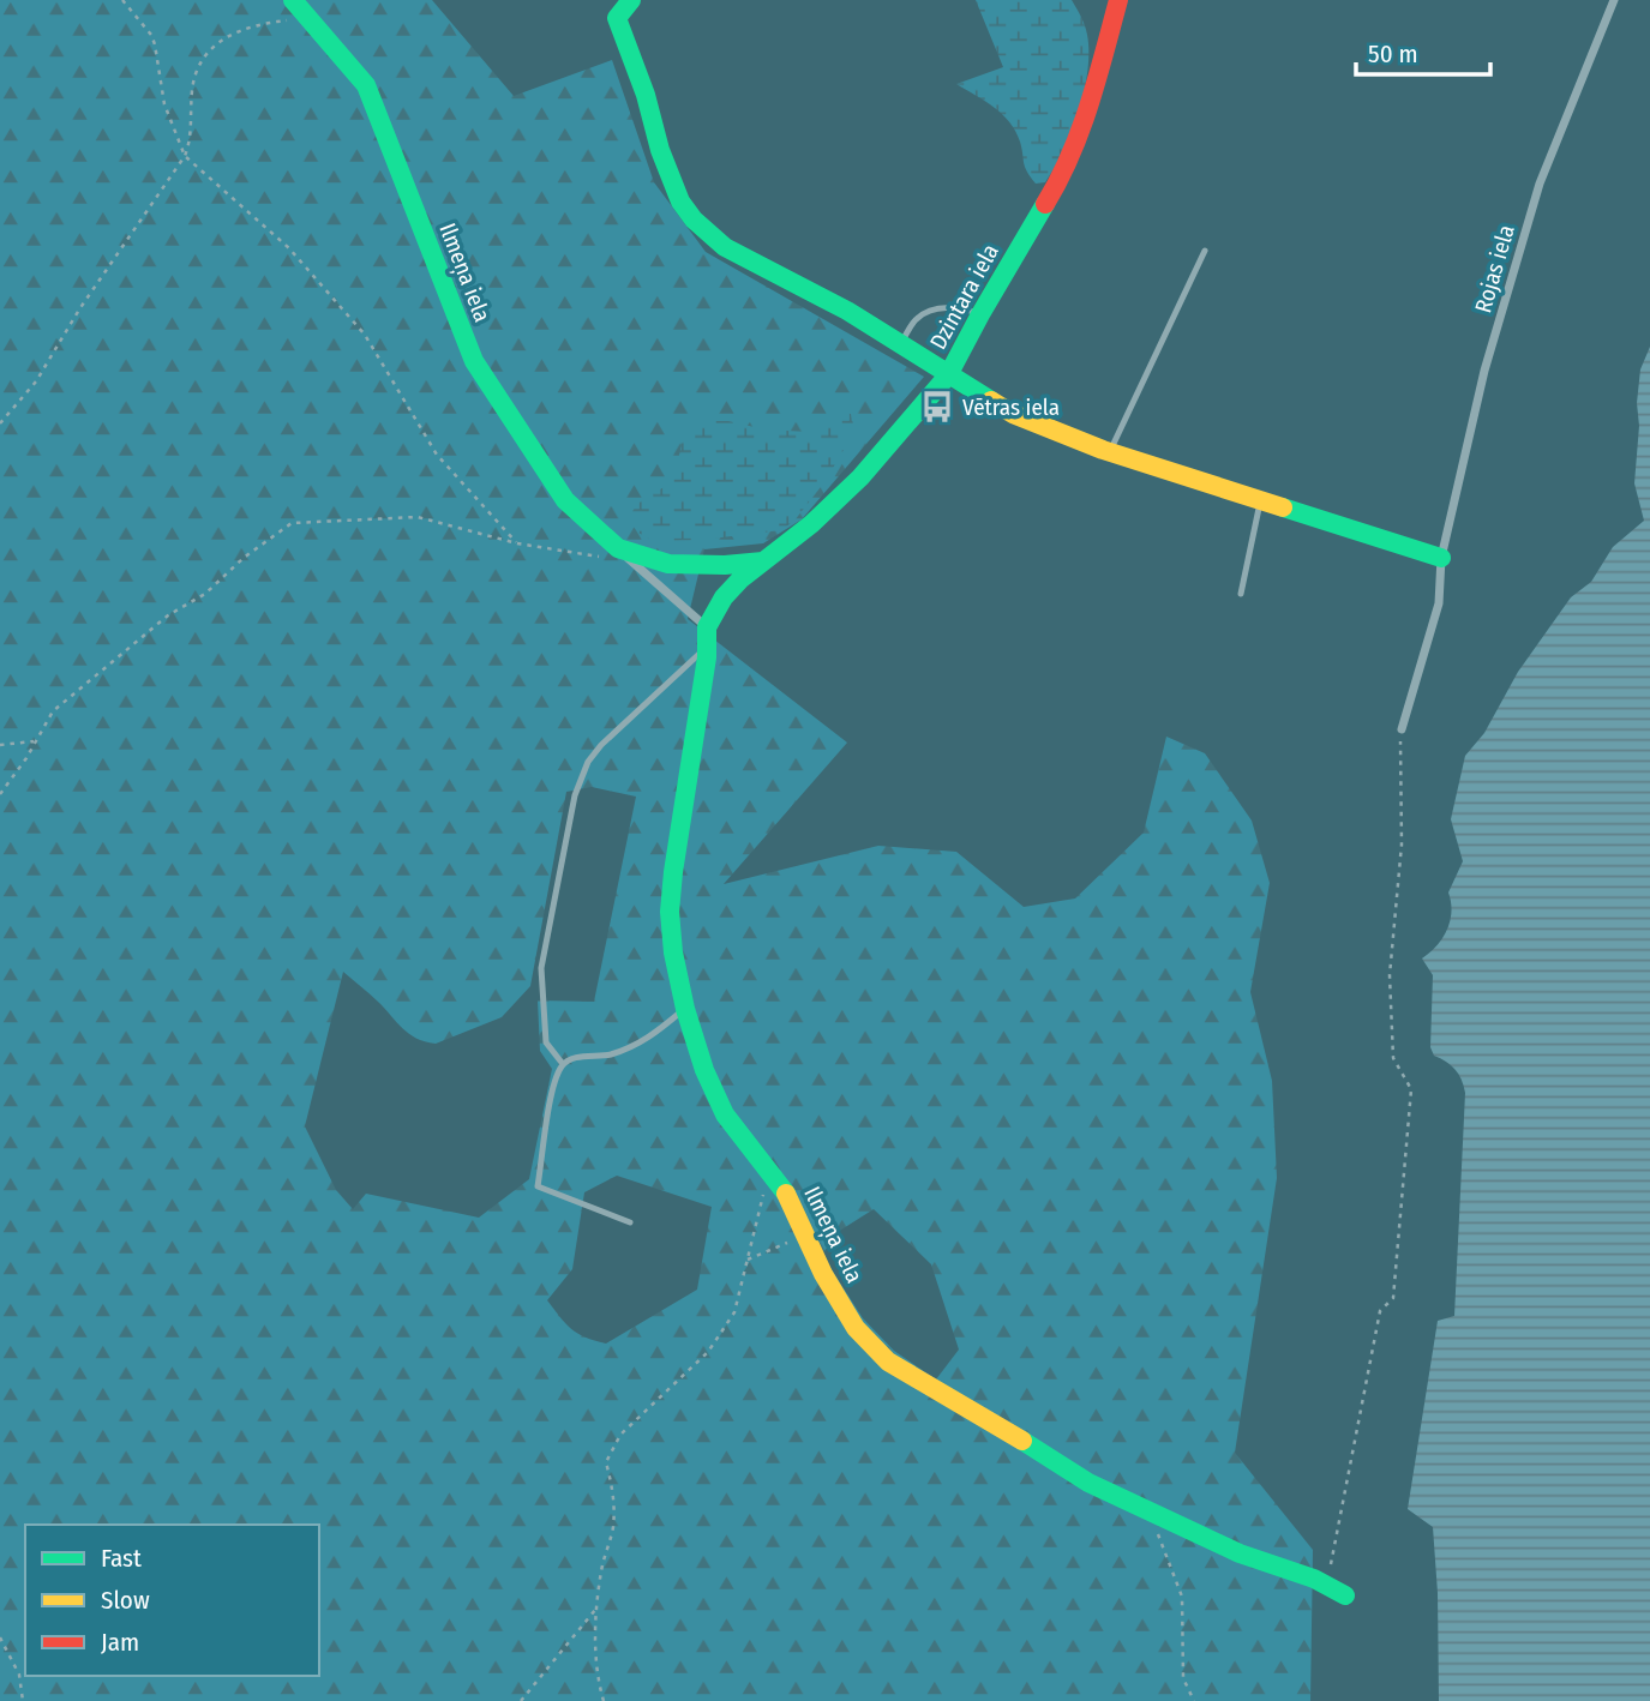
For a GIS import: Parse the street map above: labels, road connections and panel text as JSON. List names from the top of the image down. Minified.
{"streets":{"street":["Rojas iela","Ilmeņa iela","Dzintara iela"]},"crossings":[["Ilmeņa iela","Dzintara iela"]],"places":{"bus stop":["Vētras iela"]},"legend":["Fast","Slow","Jam"],"scale_bar":"50 m"}
